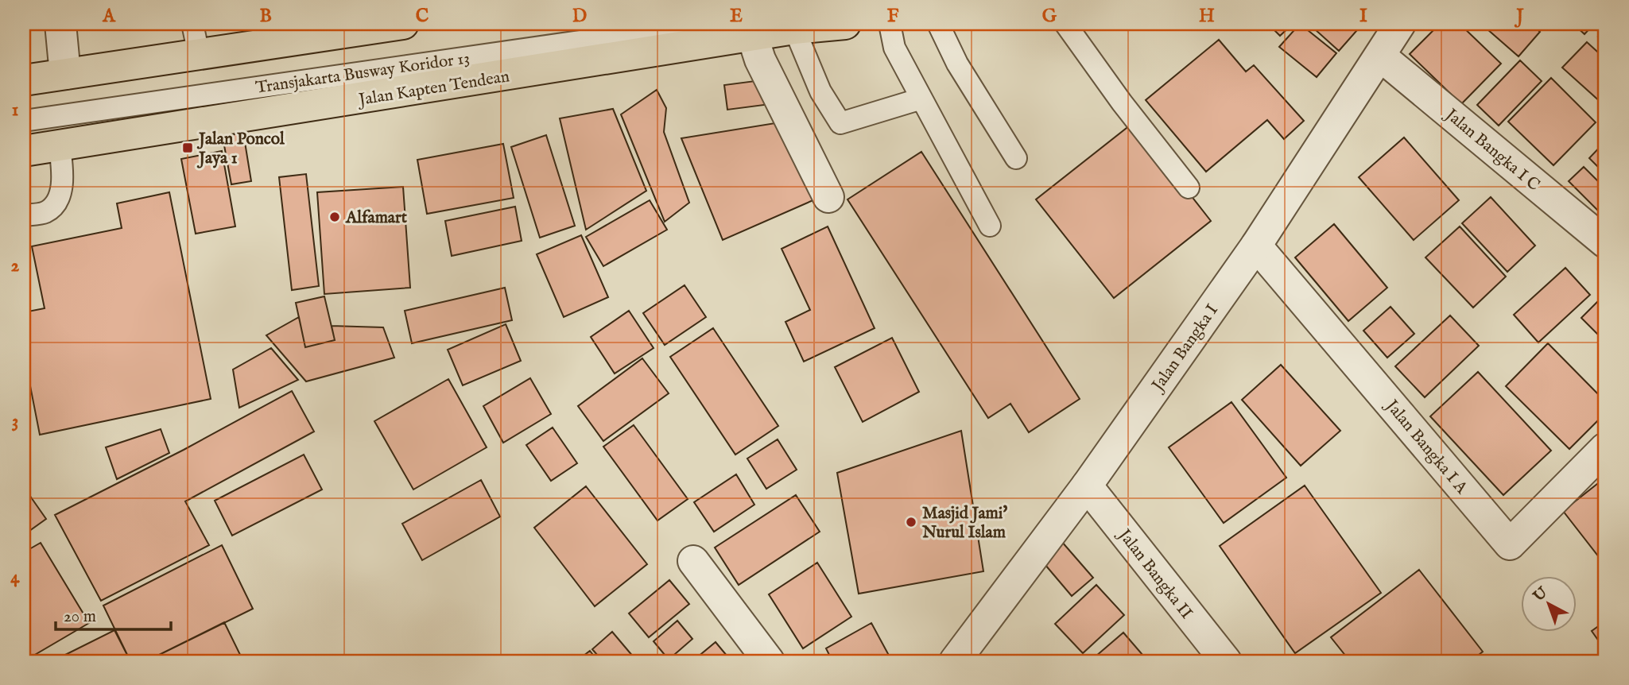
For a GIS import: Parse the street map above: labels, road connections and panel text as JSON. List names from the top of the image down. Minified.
{"streets":{"main road":["Jalan Kapten Tendean"],"street":["Jalan Bangka I C","Jalan Bangka I","Jalan Bangka I A","Jalan Bangka II"],"lane":["Transjakarta Busway Koridor 13"]},"crossings":[["Jalan Bangka I C","Jalan Bangka I"],["Jalan Bangka I","Jalan Bangka I A"],["Jalan Bangka I","Jalan Bangka II"]],"places":{"transit":["Jalan Poncol Jaya 1"],"other":["Alfamart","Masjid Jami' Nurul Islam"]},"scale_bar":"20 m","north":"top left","grid":{"columns":["A","B","C","D","E","F","G","H","I","J"],"rows":["1","2","3","4"]}}
